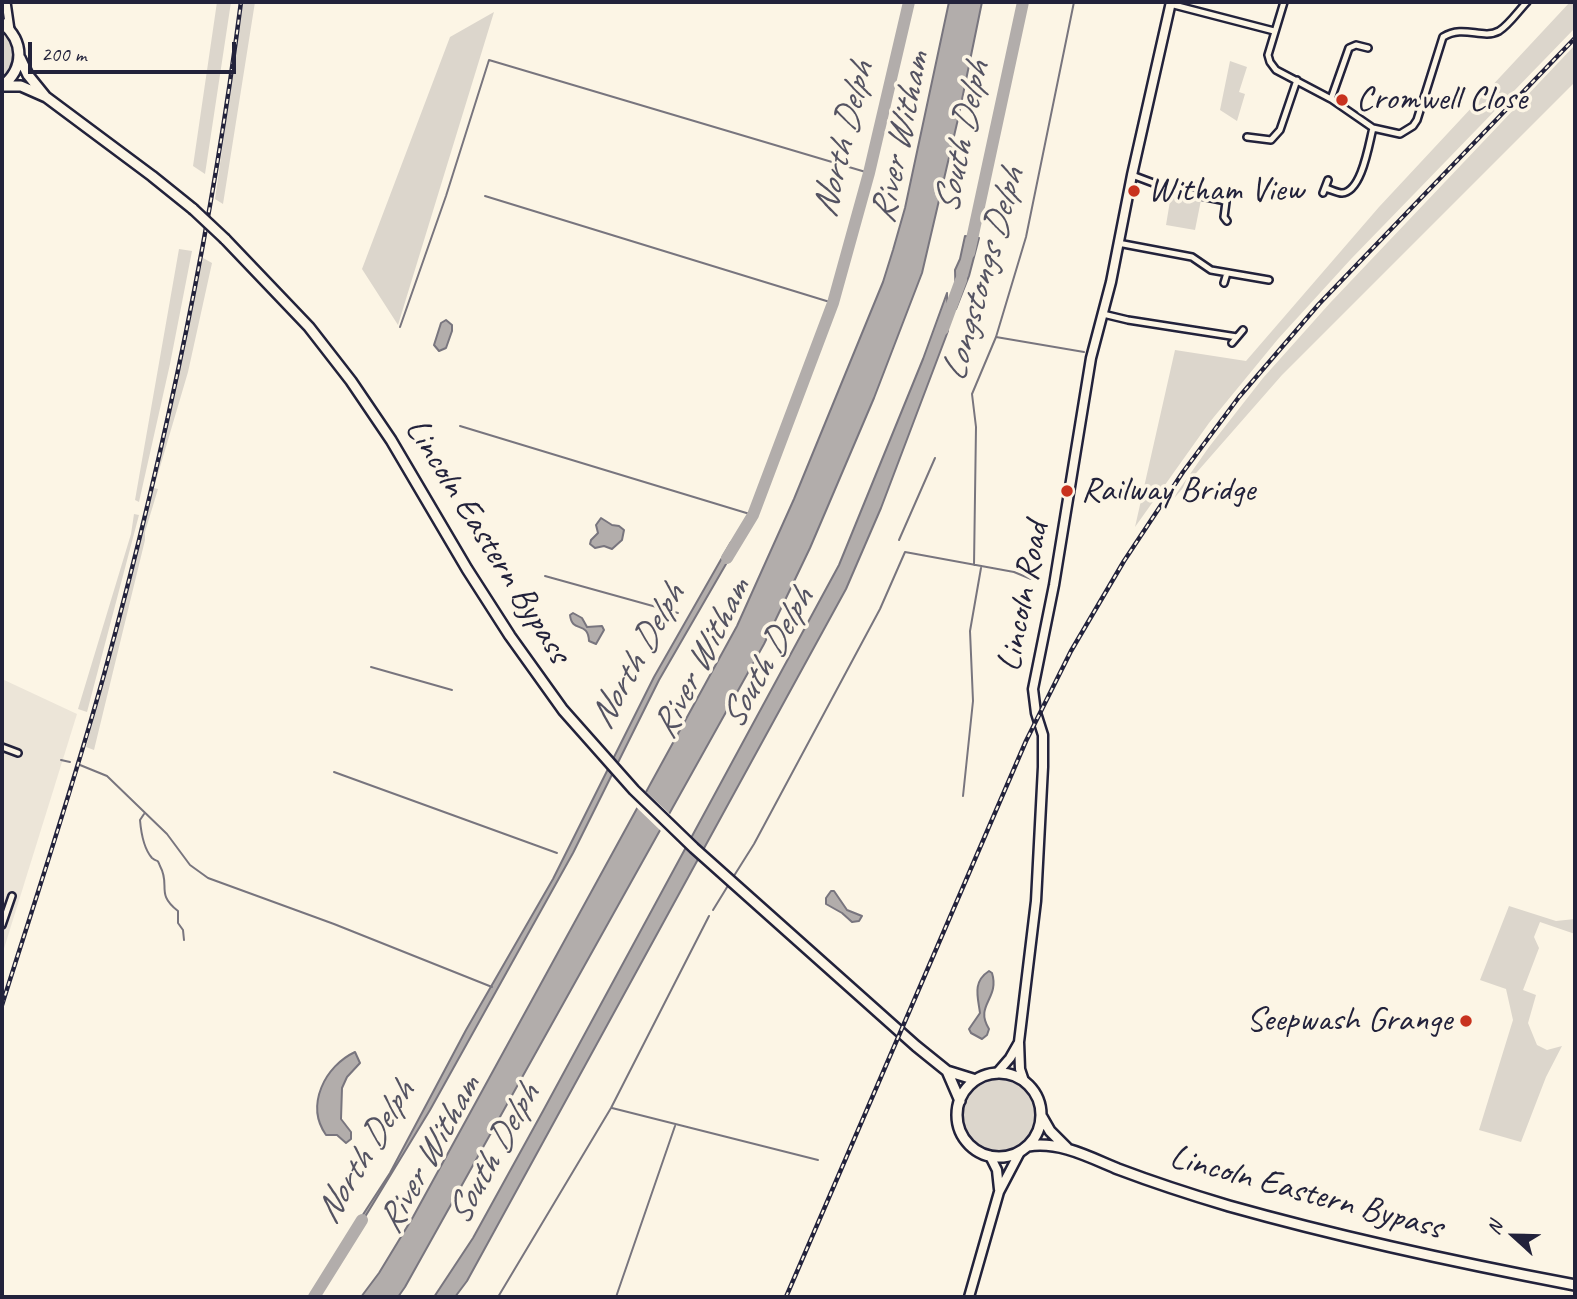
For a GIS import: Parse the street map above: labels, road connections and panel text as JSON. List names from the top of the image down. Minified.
{"streets":{"highway":["Lincoln Eastern Bypass"],"main road":["Lincoln Road"]},"crossings":[["Lincoln Eastern Bypass","Lincoln Road"]],"water":["River Witham","South Delph","North Delph","Longstongs Delph"],"places":["Cromwell Close","Witham View","Railway Bridge","Seepwash Grange"],"scale_bar":"200 m","north":"left"}
